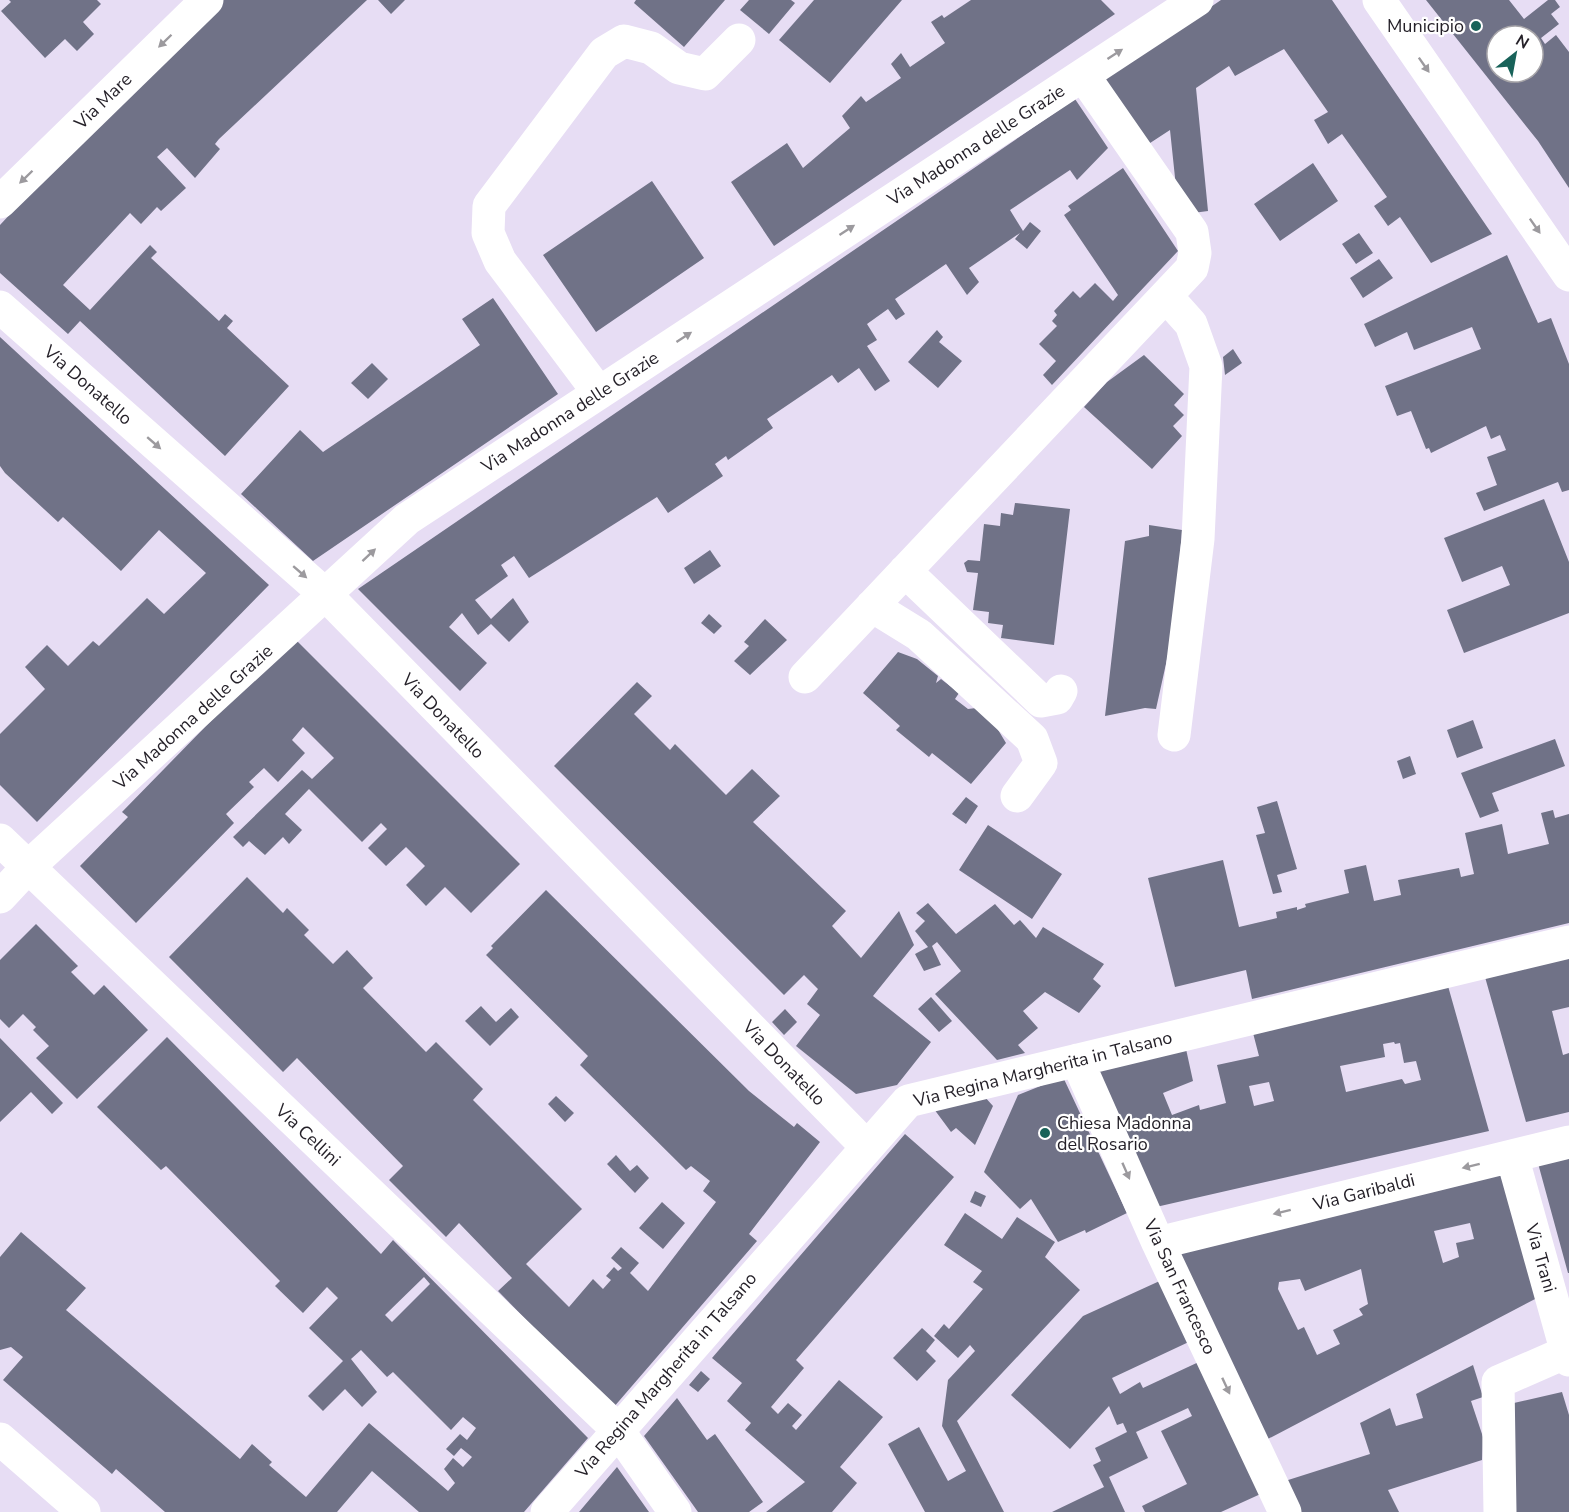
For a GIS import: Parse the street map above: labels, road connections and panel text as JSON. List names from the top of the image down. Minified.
{"streets":{"street":["Via Mare","Via Madonna delle Grazie","Via Donatello","Via Regina Margherita in Talsano","Via Cellini","Via Garibaldi","Via Trani","Via San Francesco"]},"crossings":[["Via Madonna delle Grazie","Via Donatello"],["Via Madonna delle Grazie","Via Cellini"],["Via Donatello","Via Regina Margherita in Talsano"],["Via Regina Margherita in Talsano","Via Cellini"],["Via Regina Margherita in Talsano","Via San Francesco"],["Via Garibaldi","Via Trani"],["Via Garibaldi","Via San Francesco"]],"one_way":["Via Mare","Via Madonna delle Grazie","Via Donatello","Via Garibaldi","Via San Francesco"],"places":["Municipio","Chiesa Madonna del Rosario"],"north":"top right"}
